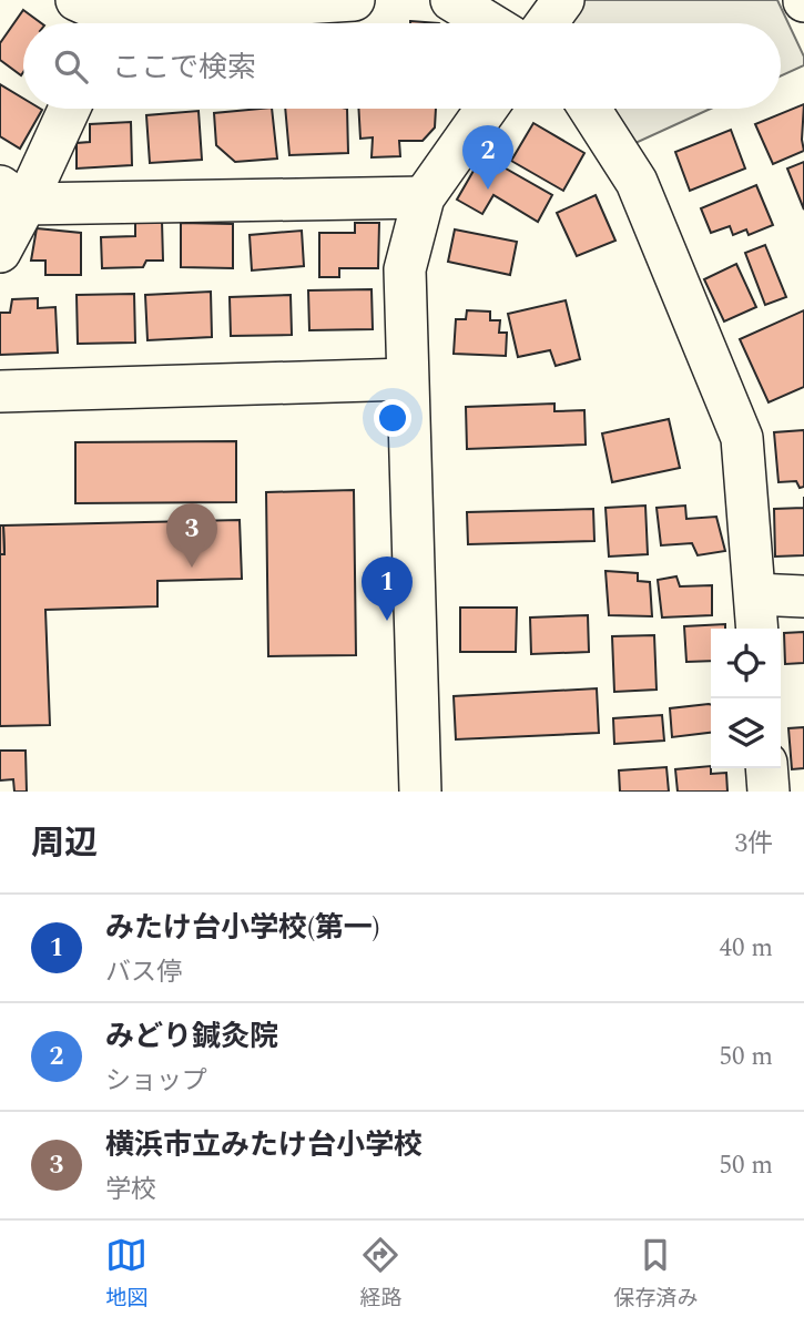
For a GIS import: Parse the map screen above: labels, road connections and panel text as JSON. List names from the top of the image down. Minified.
{"page":{"search":"ここで検索","pins":["2","3","1"],"heading":["周辺","3件"],"list":[{"mark":"1","name":"みたけ台小学校(第一)","note":"バス停","value":"40 m"},{"mark":"2","name":"みどり鍼灸院","note":"ショップ","value":"50 m"},{"mark":"3","name":"横浜市立みたけ台小学校","note":"学校","value":"50 m"}],"nav":["地図","経路","保存済み"]}}
